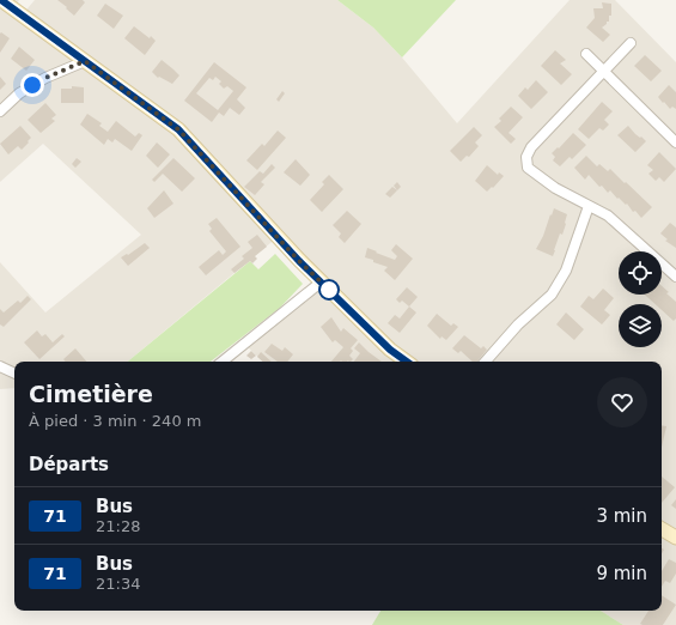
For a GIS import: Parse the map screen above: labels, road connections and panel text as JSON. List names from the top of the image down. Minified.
{"lines":["bus line 71"],"page":{"heading":[["Cimetière","À pied · 3 min · 240 m"],"Départs"],"list":[{"mark":"71","name":"Bus","note":"21:28","value":"3 min"},{"mark":"71","name":"Bus","note":"21:34","value":"9 min"}]}}
